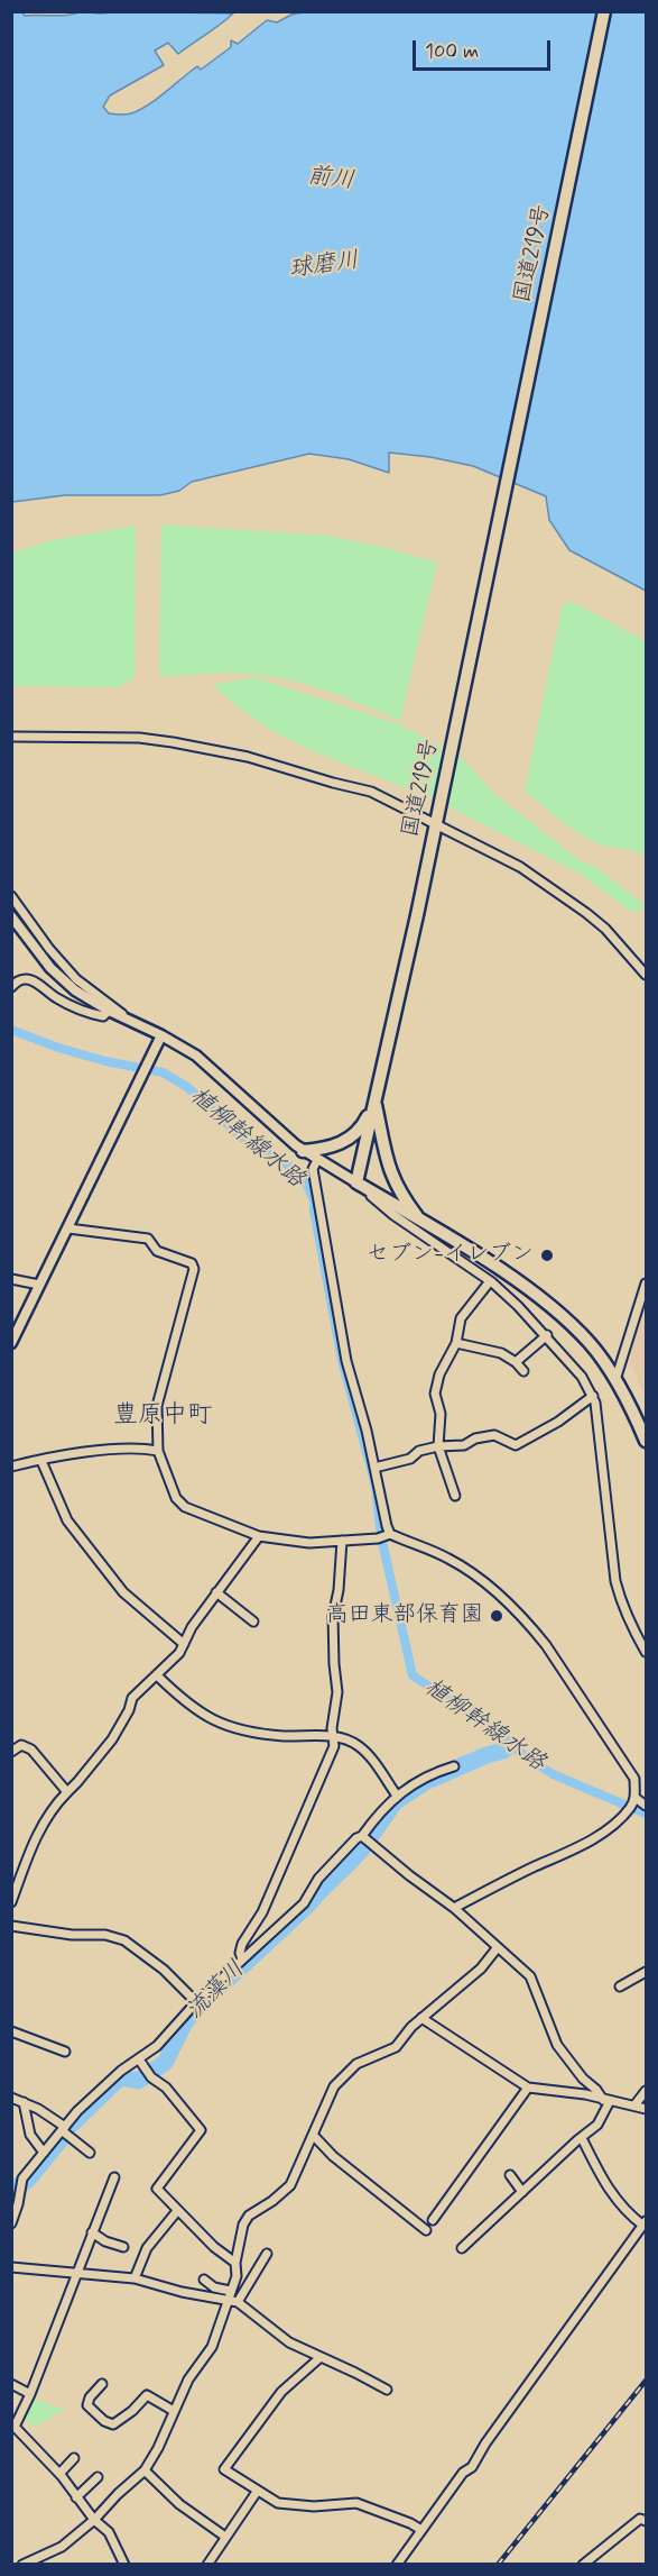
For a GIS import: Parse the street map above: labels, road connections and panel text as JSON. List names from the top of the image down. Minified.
{"streets":{"highway":["国道219号"]},"districts":["豊原中町"],"water":["前川","球磨川","植柳幹線水路","流藻川"],"places":["セブン-イレブン","高田東部保育園"],"scale_bar":"100 m"}
